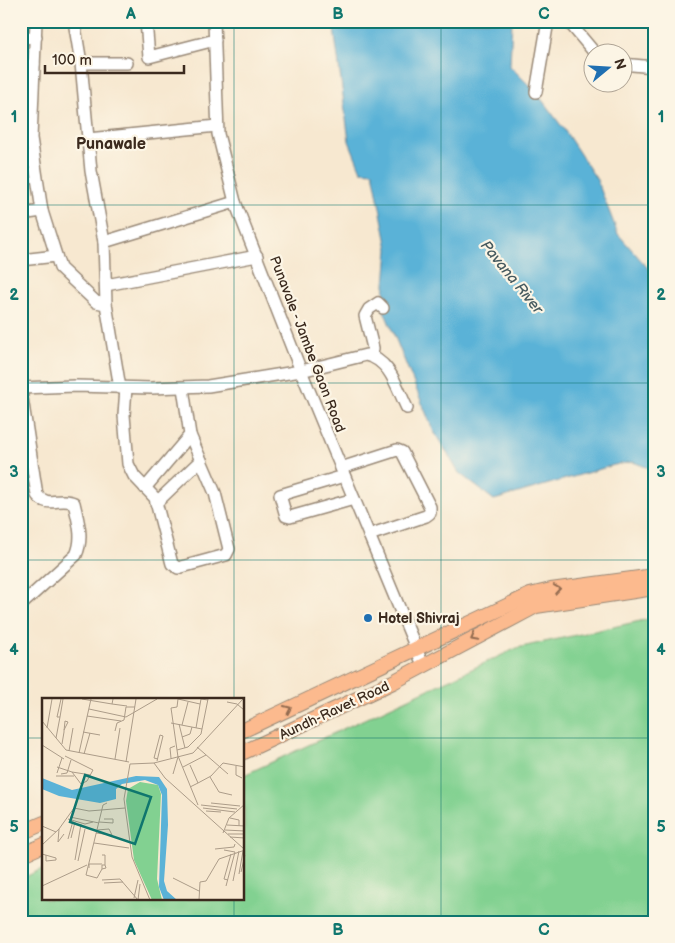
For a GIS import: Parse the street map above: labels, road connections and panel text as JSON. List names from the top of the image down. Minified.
{"streets":{"main road":["Aundh-Ravet Road"],"street":["Punavale - Jambe Gaon Road"]},"crossings":[["Punavale - Jambe Gaon Road","Aundh-Ravet Road"]],"districts":["Punawale"],"water":["Pavana River"],"places":["Hotel Shivraj"],"scale_bar":"100 m","north":"right","grid":{"columns":["A","B","C"],"rows":["1","2","3","4","5"]}}
